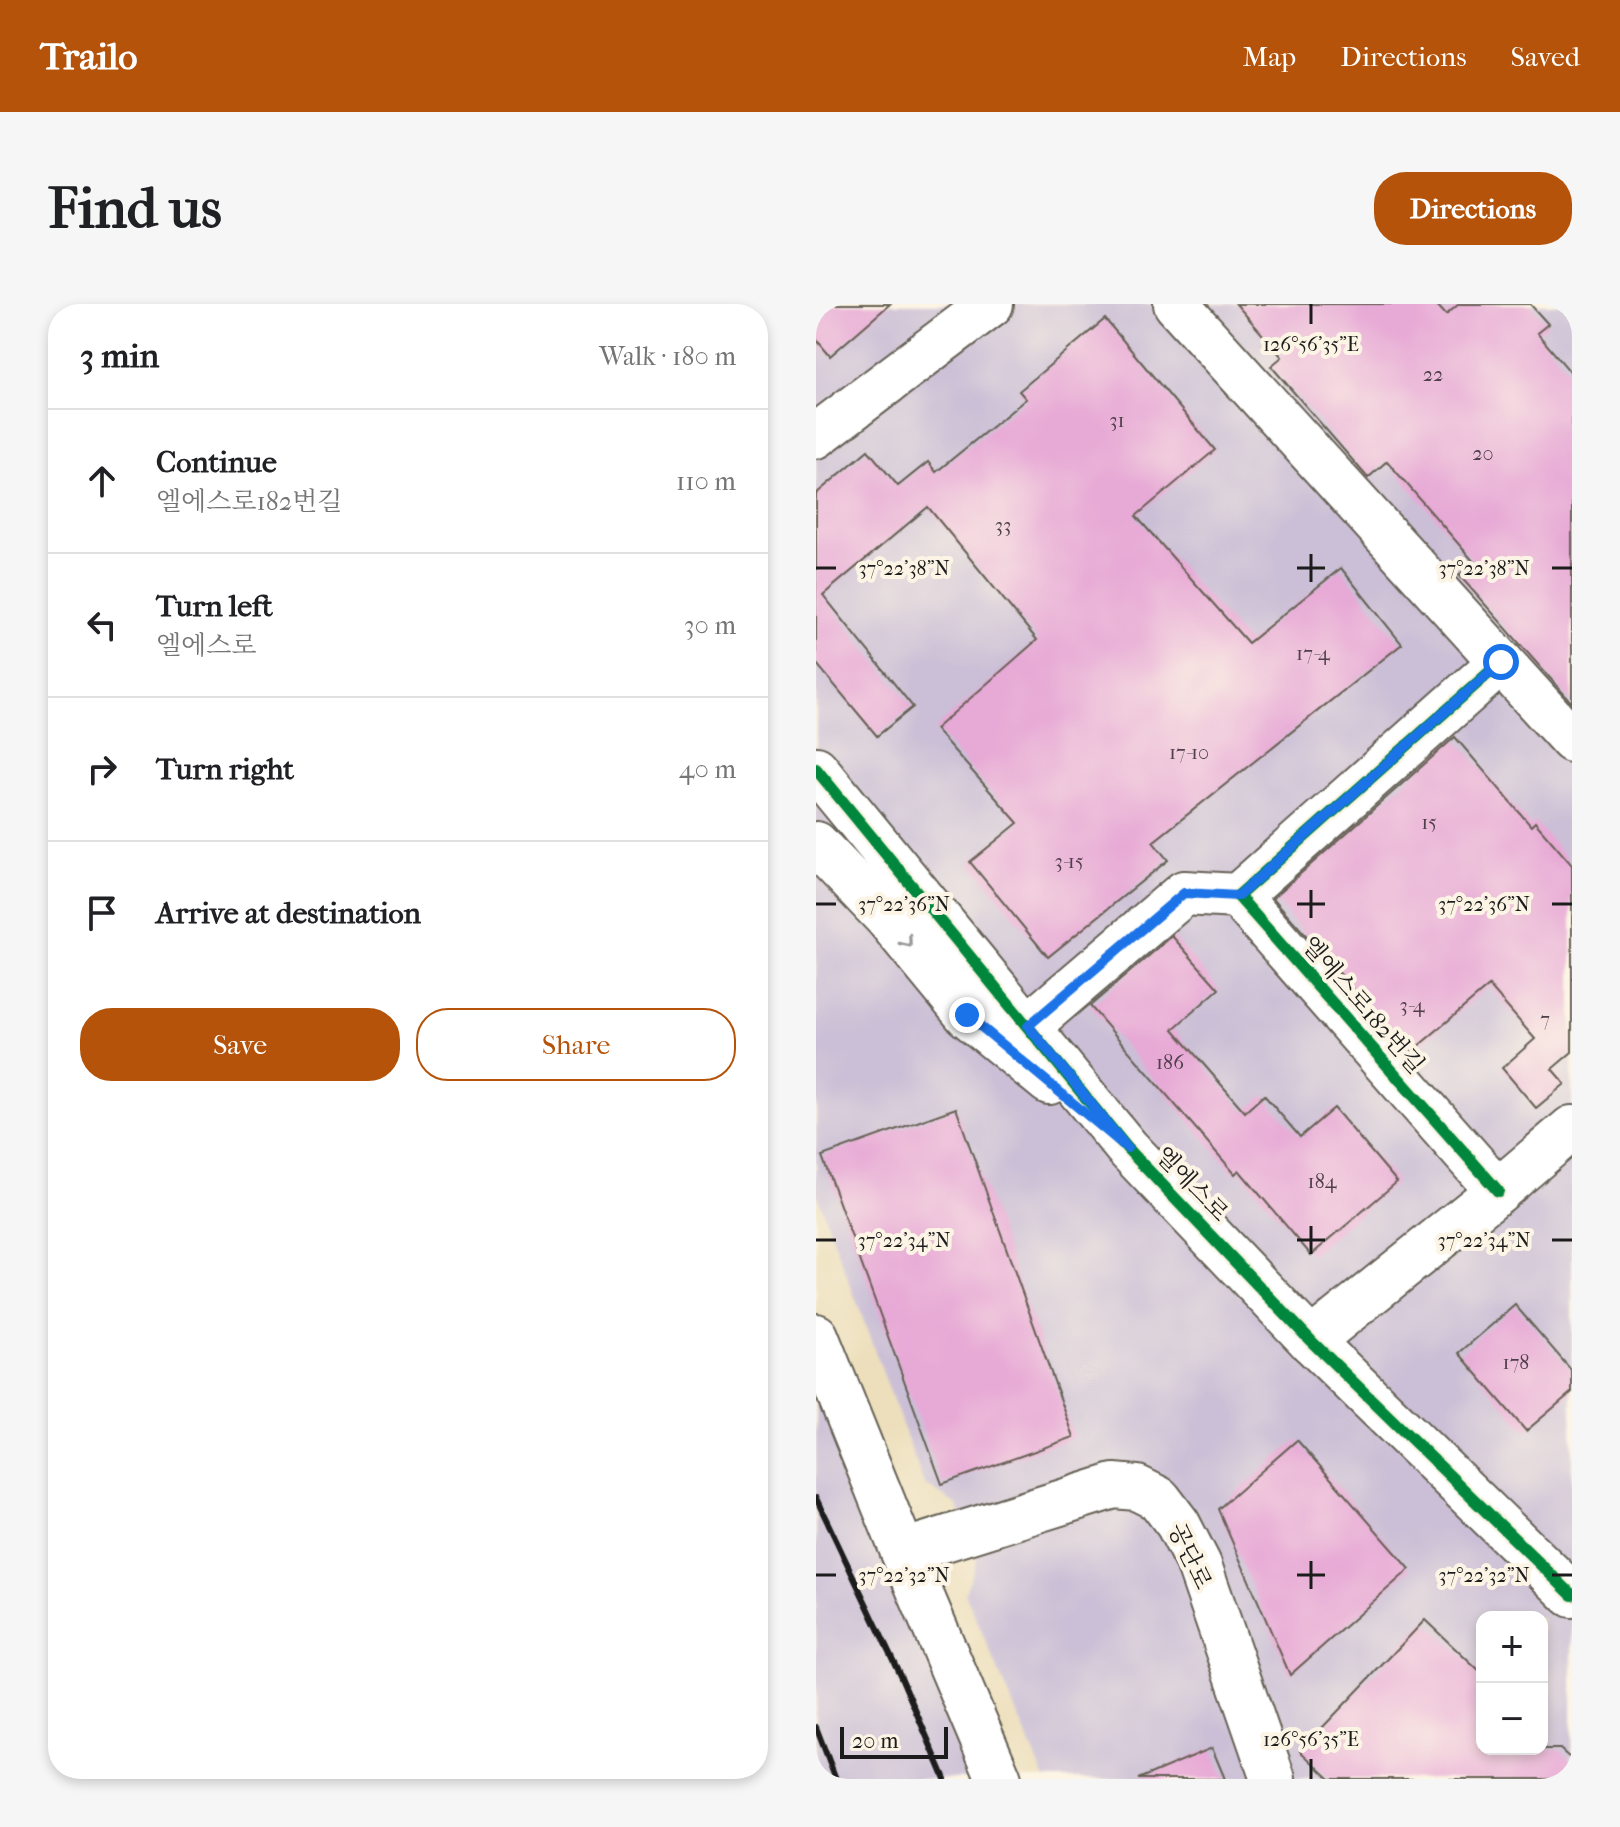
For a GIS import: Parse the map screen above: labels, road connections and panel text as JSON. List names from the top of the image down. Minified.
{"streets":{"street":["엘에스로182번길","엘에스로","공단로"]},"house_numbers":["22","31","20","33","17-4","17-10","15","3-15","3-4","7","186","184","178"],"scale_bar":"20 m","page":{"header":"Trailo","nav":["Map","Directions","Saved"],"buttons":["Directions",["Save","Share"]],"title":"Find us","heading":["3 min","Walk · 180 m"],"list":[["Continue","엘에스로182번길","110 m"],["Turn left","엘에스로","30 m"],["Turn right","40 m"],"Arrive at destination"],"map_buttons":["+","−"],"scale":"20 m"},"coordinates":["126°56'35\"E","37°22'38\"N","37°22'36\"N","37°22'34\"N","37°22'32\"N"]}
